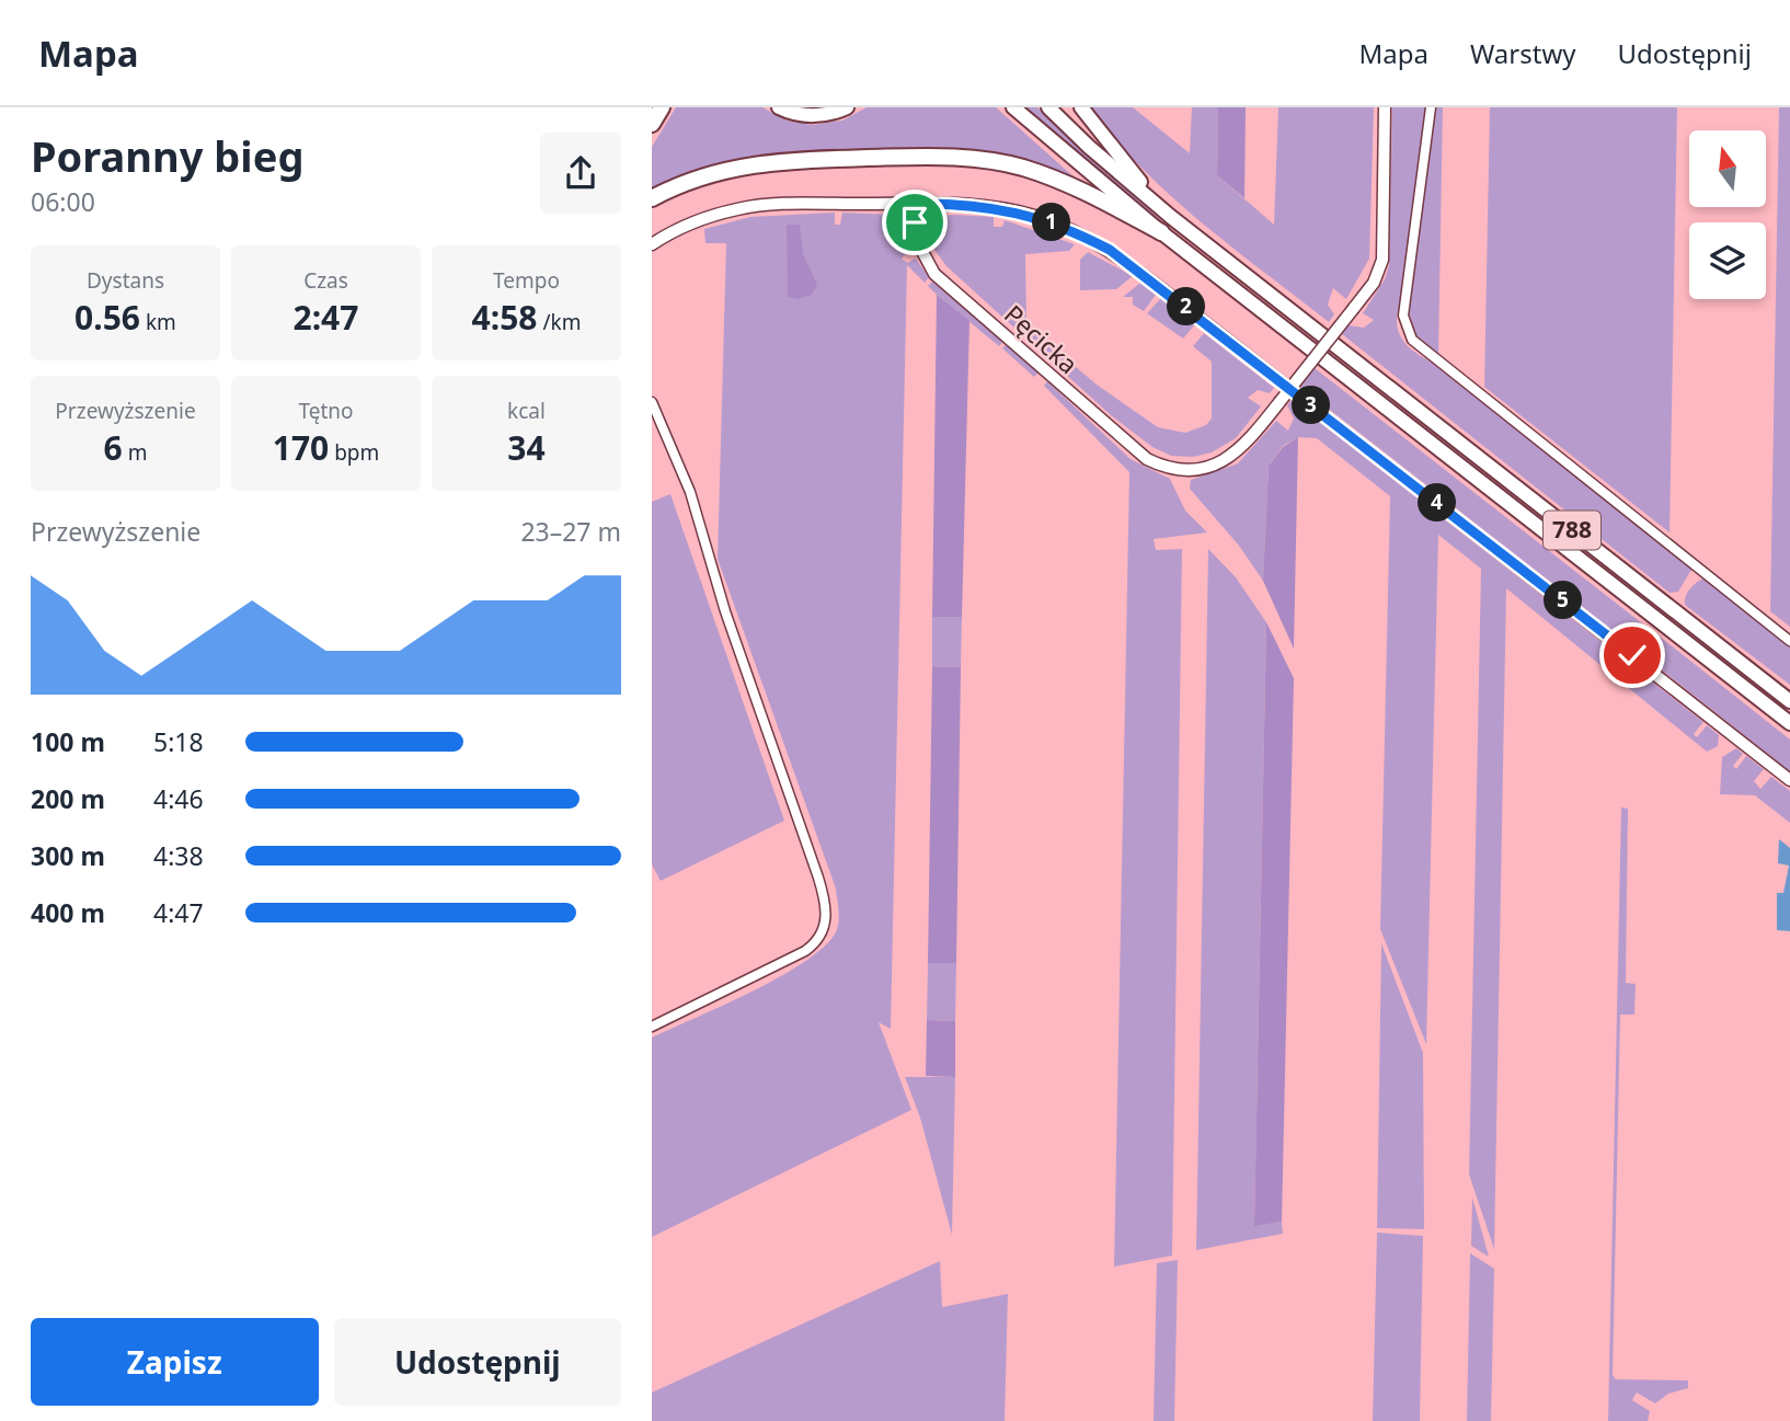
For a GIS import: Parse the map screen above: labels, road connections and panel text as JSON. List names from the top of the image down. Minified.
{"streets":{"main road":["788"],"street":["Pęcicka"]},"north":"top","page":{"header":"Mapa","nav":["Mapa","Warstwy","Udostępnij"],"heading":["Poranny bieg","06:00"],"pins":["1","2","3","4","5"],"stats":[["Dystans","0.56 km"],["Czas","2:47"],["Tempo","4:58 /km"],["Przewyższenie","6 m"],["Tętno","170 bpm"],["kcal","34"]],"chart":["Przewyższenie","23–27 m"],"list":[{"name":"100 m","note":"5:18"},{"name":"200 m","note":"4:46"},{"name":"300 m","note":"4:38"},{"name":"400 m","note":"4:47"}],"buttons":["Zapisz","Udostępnij"]}}
